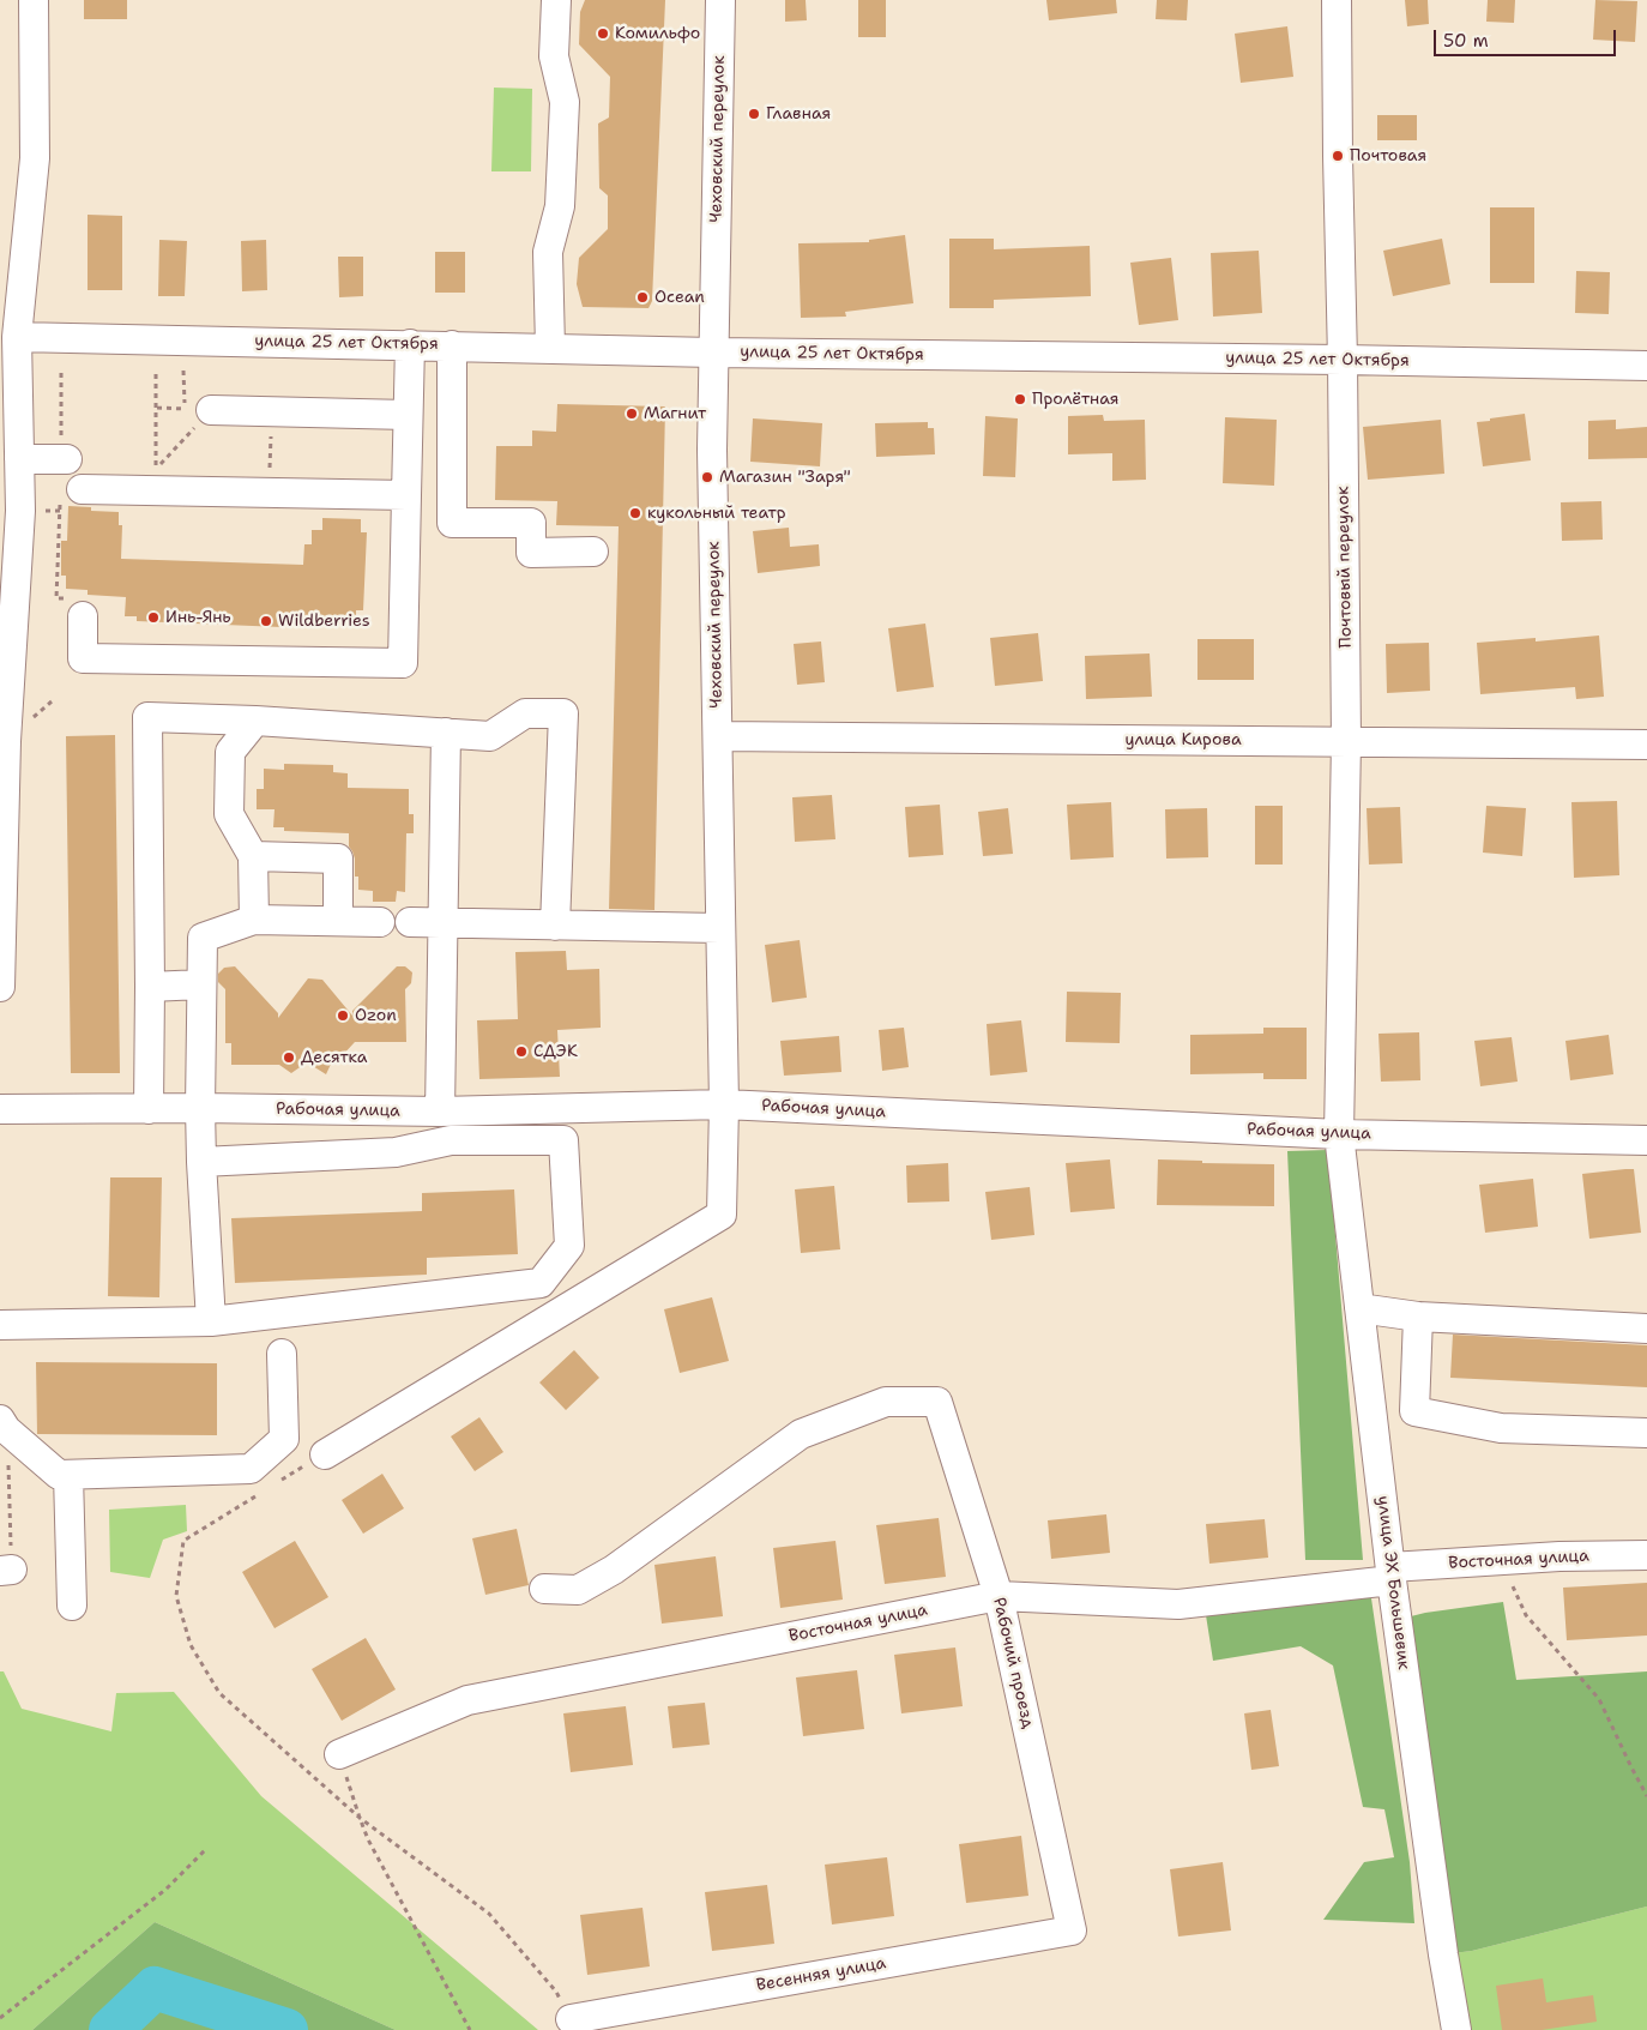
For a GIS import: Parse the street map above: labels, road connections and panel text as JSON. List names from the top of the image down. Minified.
{"streets":{"street":["Чеховский переулок","улица 25 лет Октября","Почтовый переулок","улица Кирова","Рабочая улица","Восточная улица","улица ЭХ Большевик","Рабочий проезд","Весенняя улица"]},"crossings":[["Чеховский переулок","улица 25 лет Октября"],["Чеховский переулок","улица Кирова"],["Чеховский переулок","Рабочая улица"],["улица 25 лет Октября","Почтовый переулок"],["Почтовый переулок","улица Кирова"],["Почтовый переулок","Рабочая улица"],["Почтовый переулок","улица ЭХ Большевик"],["Рабочая улица","улица ЭХ Большевик"],["Восточная улица","улица ЭХ Большевик"],["Восточная улица","Рабочий проезд"],["Рабочий проезд","Весенняя улица"]],"places":["Комильфо","Главная","Почтовая","Ocean","Пролётная","Магнит","Магазин \"Заря\"","кукольный театр","Инь-Янь","Wildberries","Ozon","СДЭК","Десятка"],"scale_bar":"50 m"}
